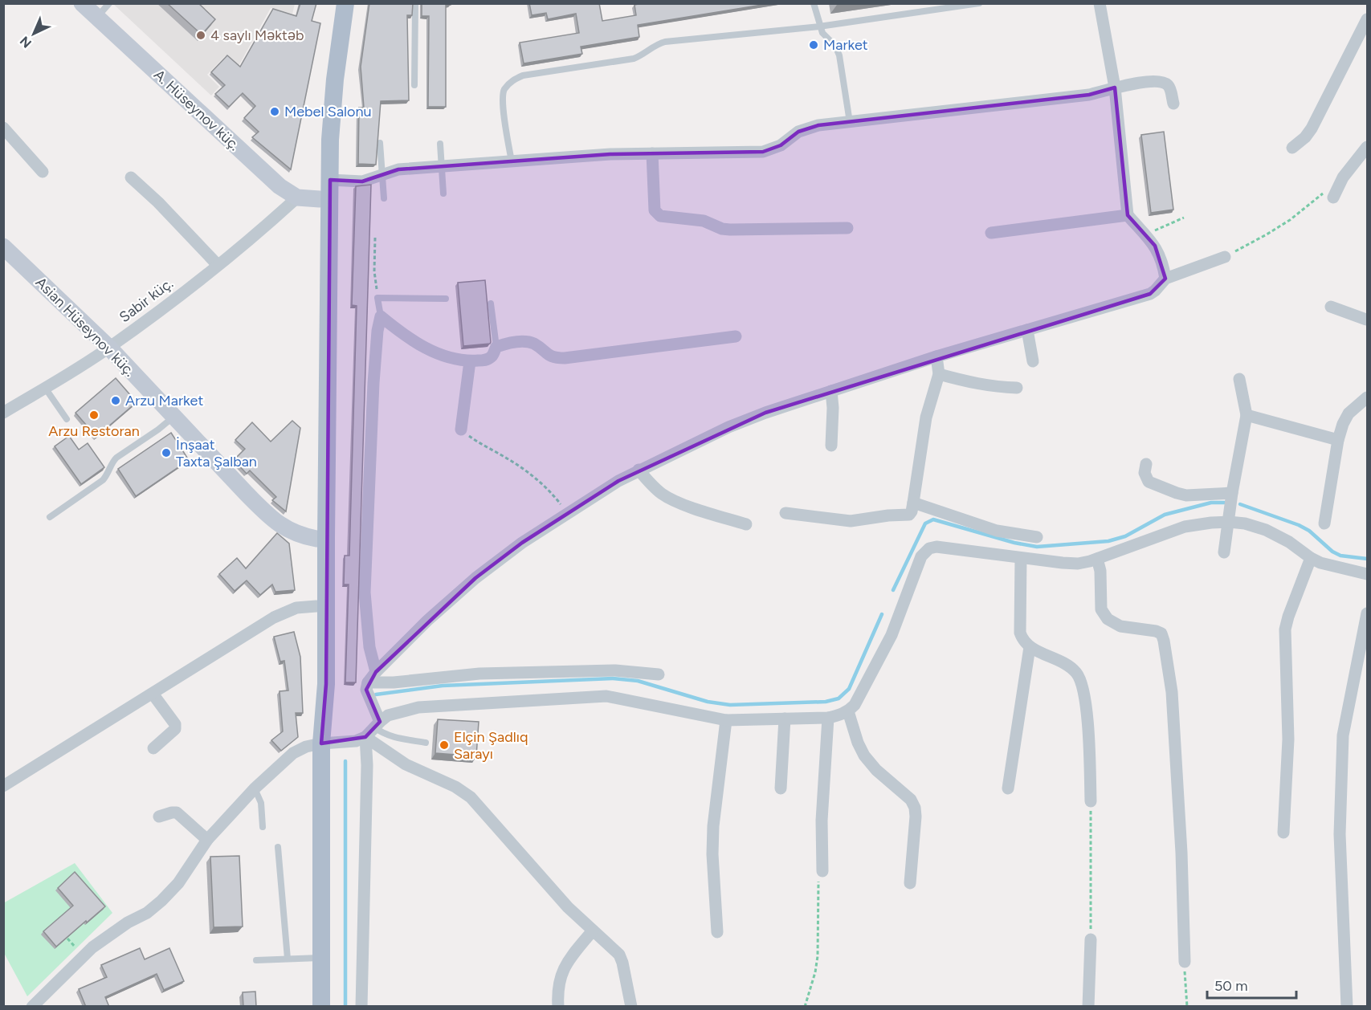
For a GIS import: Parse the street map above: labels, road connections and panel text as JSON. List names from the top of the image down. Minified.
{"streets":{"street":["A. Hüseynov küç.","Sabir küç.","Asian Hüseynov küç."]},"crossings":[["A. Hüseynov küç.","Sabir küç."],["Sabir küç.","Asian Hüseynov küç."]],"places":["4 saylı Məktəb","Market","Mebel Salonu","Arzu Market","Arzu Restoran","İnşaat Taxta Şalban","Elçin Şadlıq Sarayı"],"scale_bar":"50 m","north":"bottom left"}
